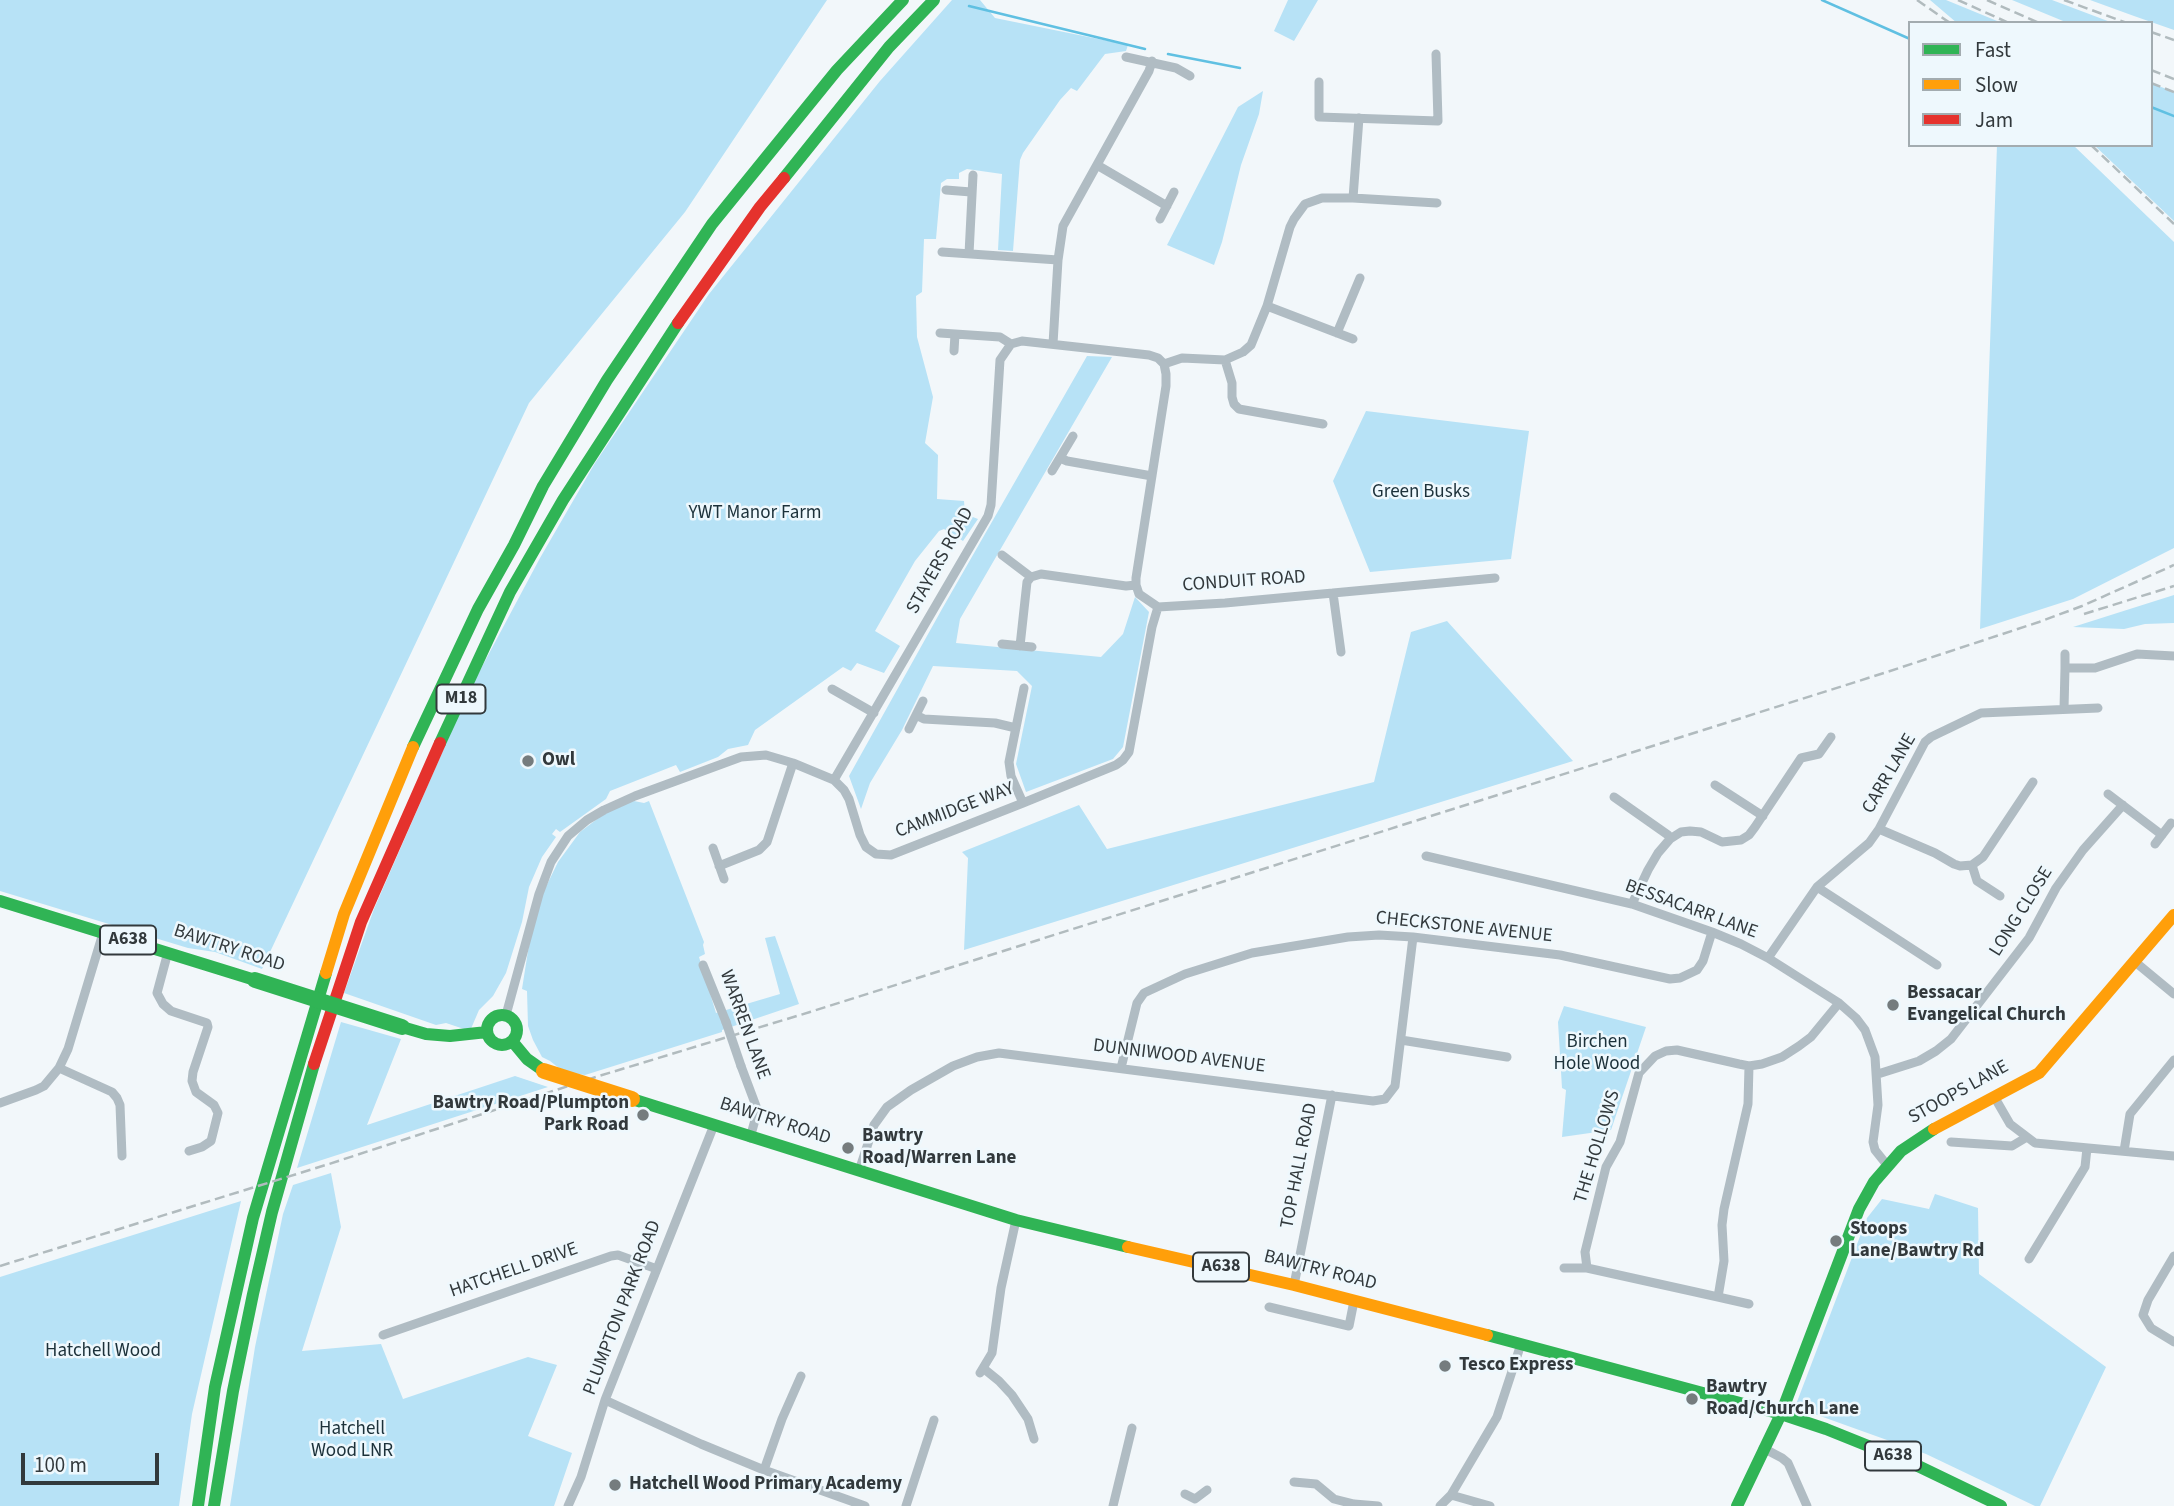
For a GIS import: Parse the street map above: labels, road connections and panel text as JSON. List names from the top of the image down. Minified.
{"streets":{"main road":["M18","A638","BAWTRY ROAD","STOOPS LANE"],"street":["STAYERS ROAD","CONDUIT ROAD","CARR LANE","CAMMIDGE WAY","BESSACARR LANE","LONG CLOSE","CHECKSTONE AVENUE","WARREN LANE","DUNNIWOOD AVENUE","THE HOLLOWS","TOP HALL ROAD","HATCHELL DRIVE","PLUMPTON PARK ROAD"]},"crossings":[["STAYERS ROAD","CAMMIDGE WAY"],["CONDUIT ROAD","CAMMIDGE WAY"],["CARR LANE","BESSACARR LANE"],["BESSACARR LANE","LONG CLOSE"],["BESSACARR LANE","CHECKSTONE AVENUE"],["BESSACARR LANE","STOOPS LANE"],["BESSACARR LANE","THE HOLLOWS"],["CHECKSTONE AVENUE","DUNNIWOOD AVENUE"],["BAWTRY ROAD","WARREN LANE"],["BAWTRY ROAD","DUNNIWOOD AVENUE"],["BAWTRY ROAD","STOOPS LANE"],["BAWTRY ROAD","TOP HALL ROAD"],["BAWTRY ROAD","PLUMPTON PARK ROAD"],["DUNNIWOOD AVENUE","TOP HALL ROAD"],["HATCHELL DRIVE","PLUMPTON PARK ROAD"]],"parks":["Green Busks","YWT Manor Farm","Birchen Hole Wood","Hatchell Wood","Hatchell Wood LNR"],"places":["Owl","Bessacar Evangelical Church","Bawtry Road/Plumpton Park Road","Bawtry Road/Warren Lane","Stoops Lane/Bawtry Rd","Tesco Express","Bawtry Road/Church Lane","Hatchell Wood Primary Academy"],"legend":["Fast","Slow","Jam"],"scale_bar":"100 m"}
